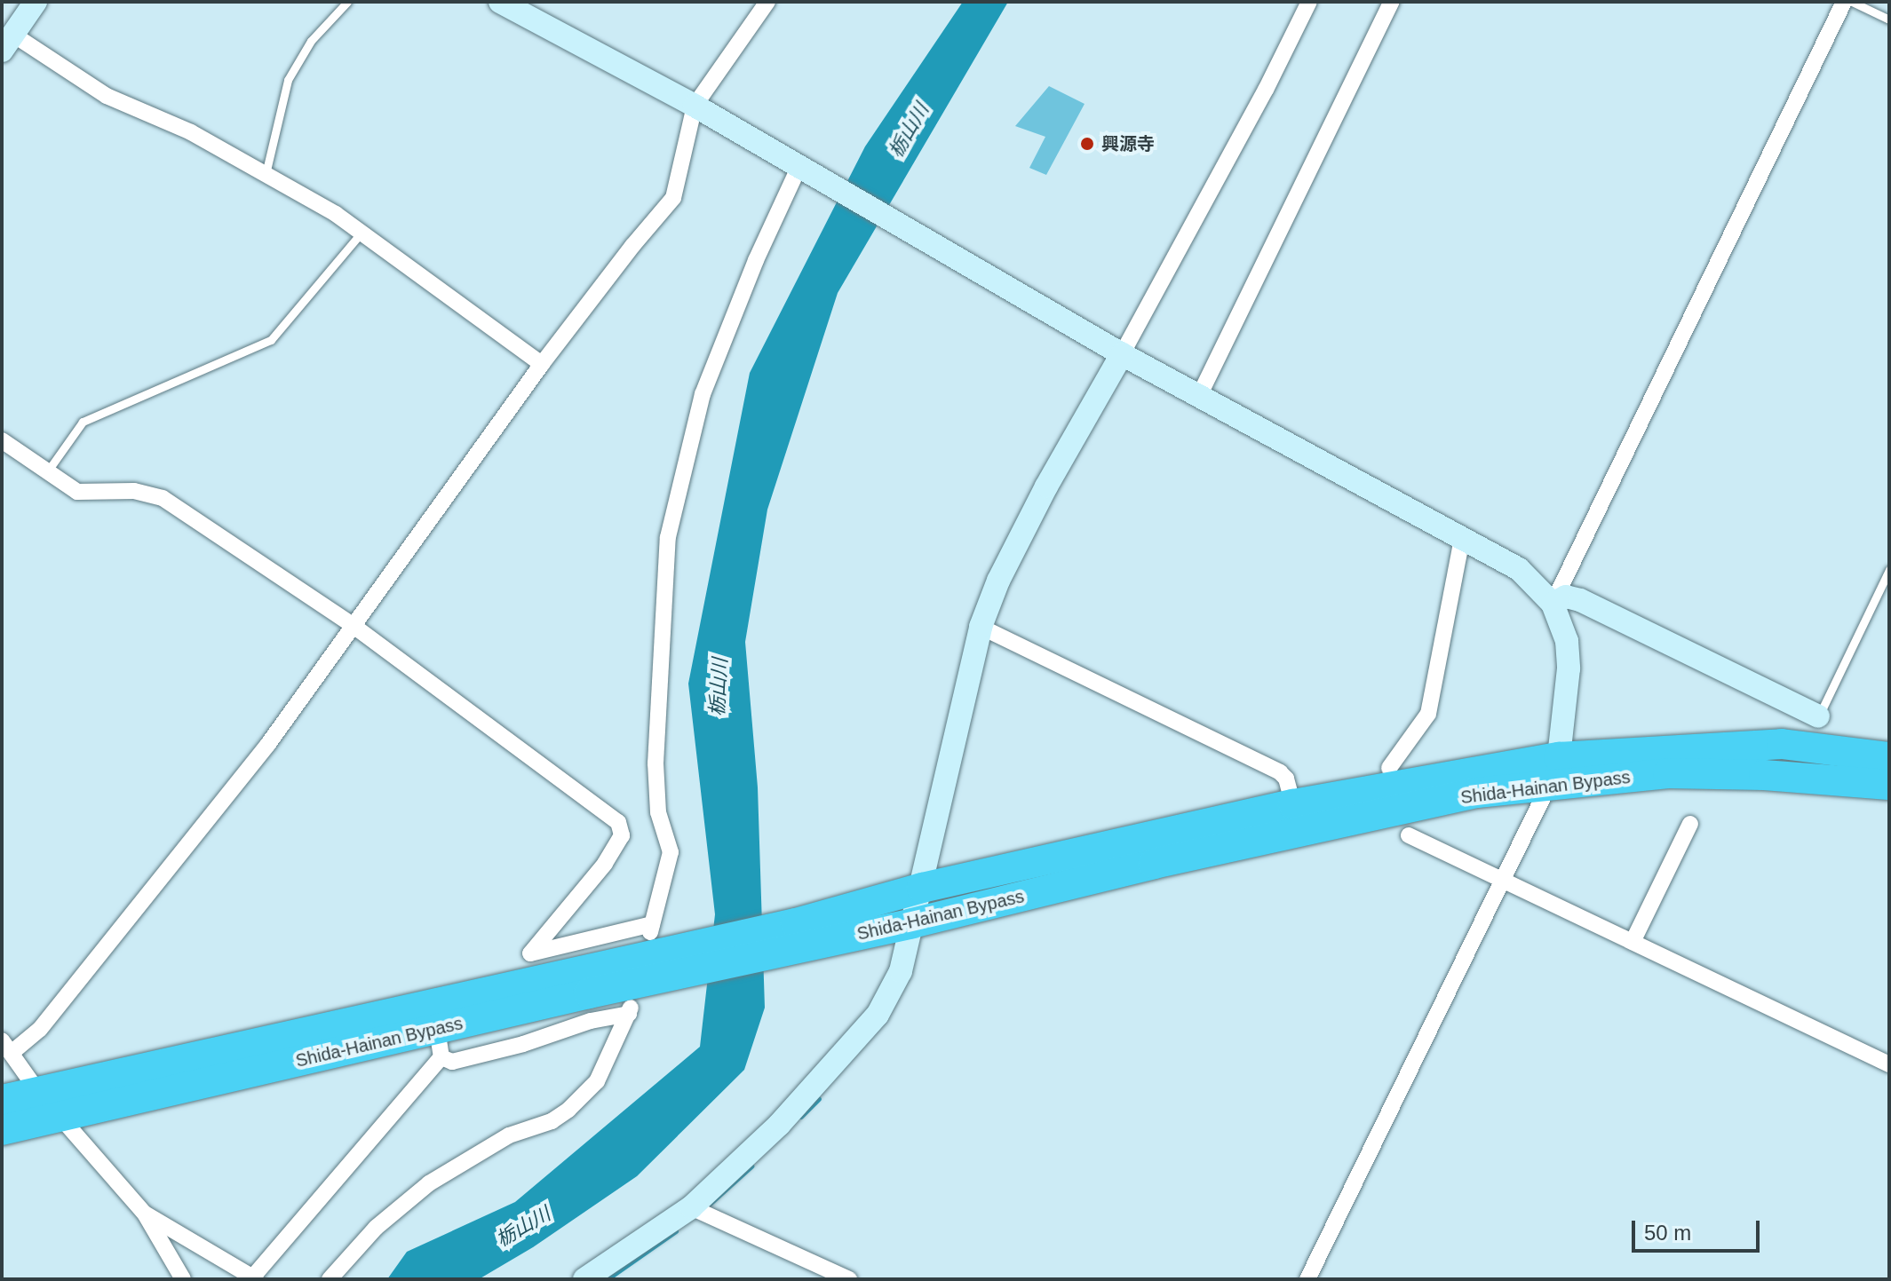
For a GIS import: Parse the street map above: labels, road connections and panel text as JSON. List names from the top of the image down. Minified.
{"streets":{"highway":["Shida-Hainan Bypass"]},"water":["栃山川"],"places":["興源寺"],"scale_bar":"50 m"}
